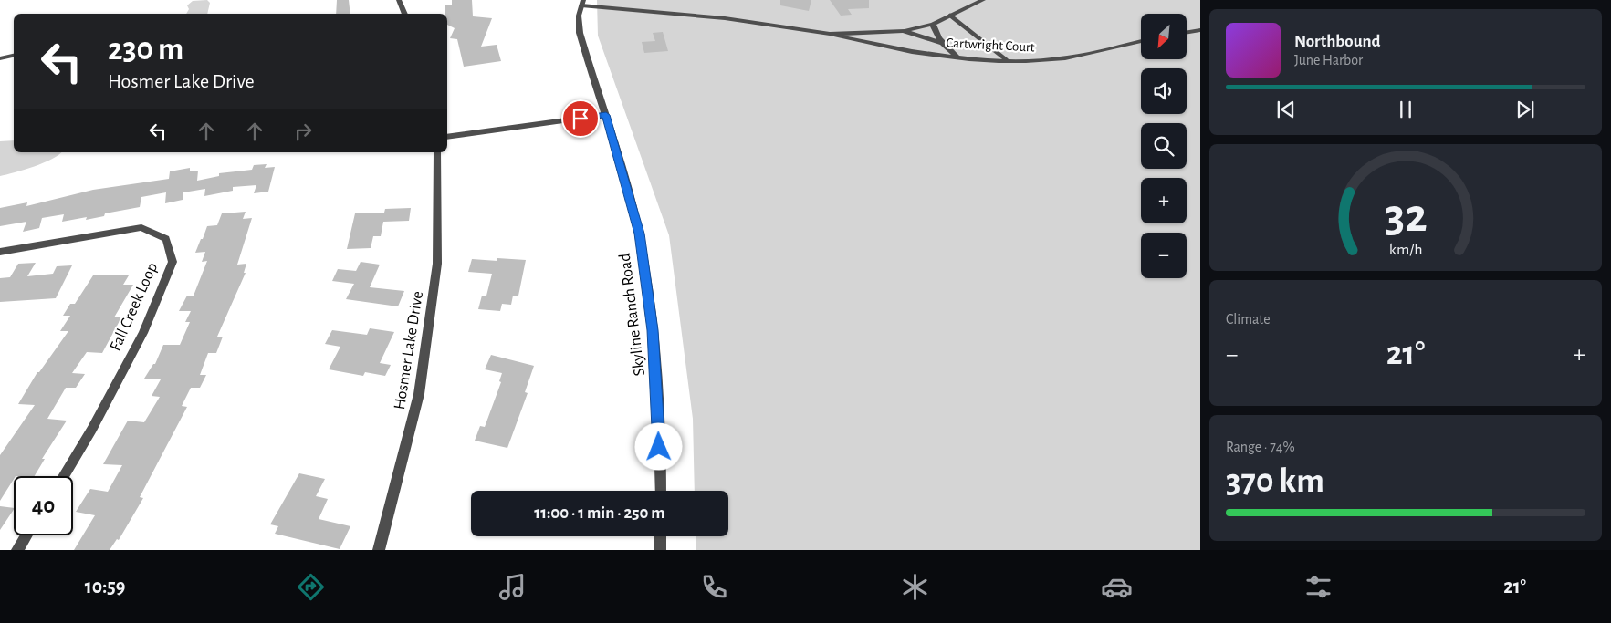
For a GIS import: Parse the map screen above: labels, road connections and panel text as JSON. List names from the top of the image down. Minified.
{"streets":{"street":["Cartwright Court","Fall Creek Loop","Skyline Ranch Road","Hosmer Lake Drive"]},"crossings":[["Cartwright Court","Skyline Ranch Road"]],"north":"bottom left","page":{"map_buttons":["+","−"],"turn":["230 m","Hosmer Lake Drive"],"song":["Northbound","June Harbor"],"tile":["Climate",["Range · 74%","370 km"]],"heat":["−","21°","+"],"limit":"40","trip":"11:00 · 1 min · 250 m","tabs":["10:59","21°"],"gauge":["32","km/h"]}}
